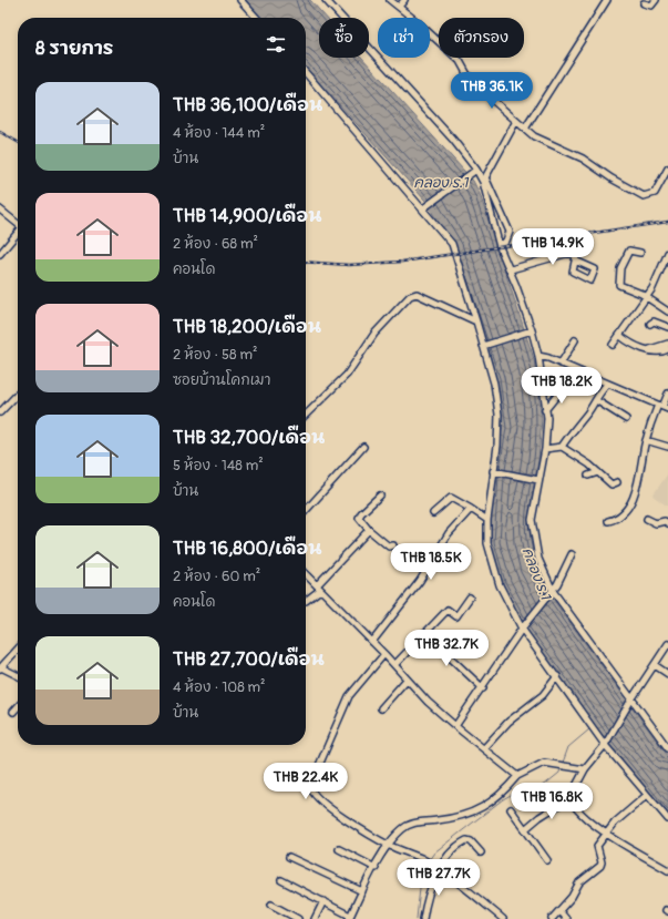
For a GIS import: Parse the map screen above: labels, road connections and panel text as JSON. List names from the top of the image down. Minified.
{"water":["คลอง ร.1"],"page":{"chip":["ซื้อ","เช่า","ตัวกรอง"],"heading":"8 รายการ","list":[{"name":"THB 36,100/เดือน","note":"4 ห้อง · 144 m² · บ้าน"},{"name":"THB 14,900/เดือน","note":"2 ห้อง · 68 m² · คอนโด"},{"name":"THB 18,200/เดือน","note":"2 ห้อง · 58 m² · ซอยบ้านโคกเมา"},{"name":"THB 32,700/เดือน","note":"5 ห้อง · 148 m² · บ้าน"},{"name":"THB 16,800/เดือน","note":"2 ห้อง · 60 m² · คอนโด"},{"name":"THB 27,700/เดือน","note":"4 ห้อง · 108 m² · บ้าน"}],"price":["THB 36.1K","THB 14.9K","THB 18.2K","THB 18.5K","THB 32.7K","THB 22.4K","THB 16.8K","THB 27.7K"]}}
